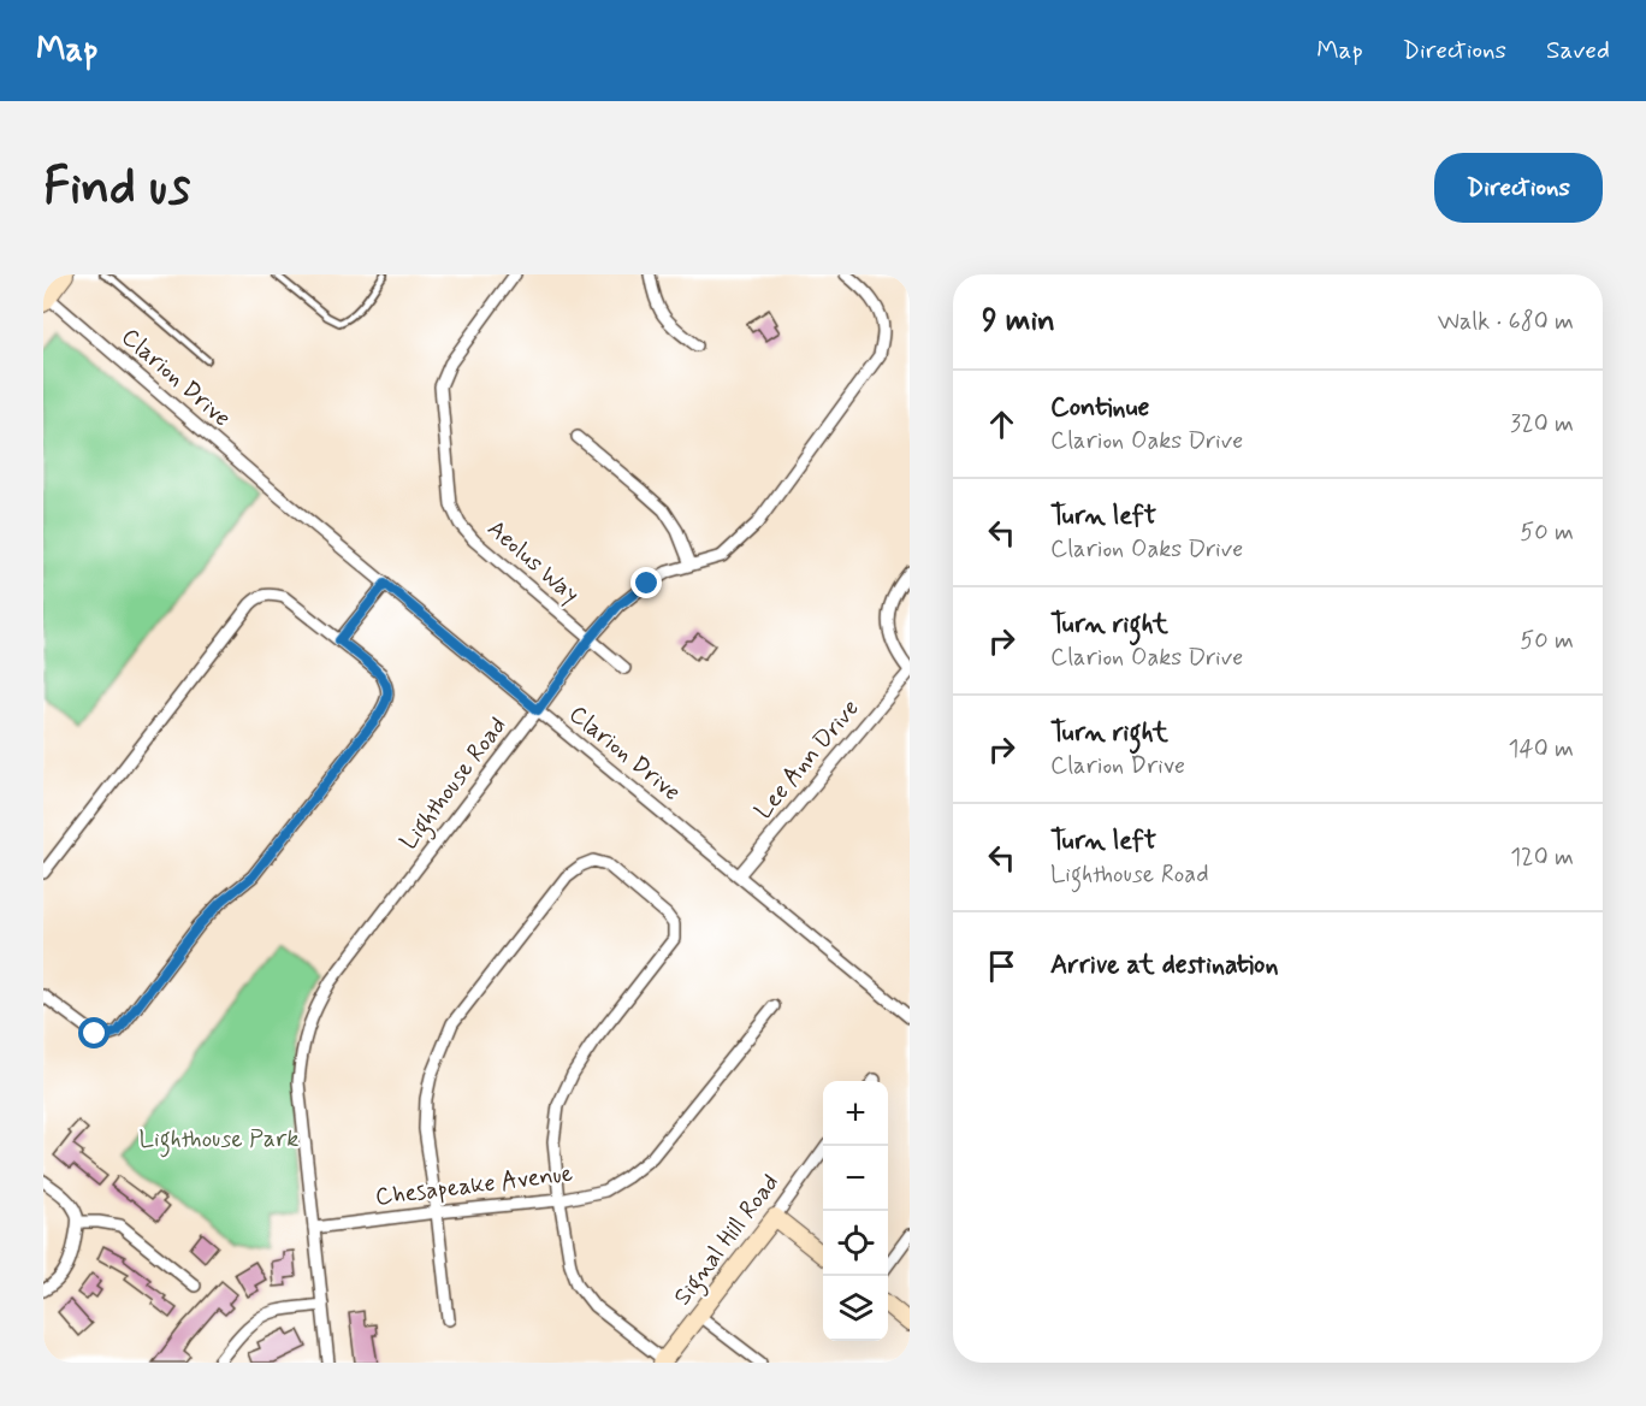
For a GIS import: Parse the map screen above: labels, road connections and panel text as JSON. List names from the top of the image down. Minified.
{"streets":{"street":["Clarion Drive","Aeolus Way","Lee Ann Drive","Lighthouse Road","Chesapeake Avenue","Signal Hill Road"]},"crossings":[["Clarion Drive","Lee Ann Drive"],["Clarion Drive","Lighthouse Road"],["Aeolus Way","Lighthouse Road"],["Lighthouse Road","Chesapeake Avenue"]],"parks":["Lighthouse Park"],"page":{"header":"Map","nav":["Map","Directions","Saved"],"buttons":"Directions","title":"Find us","heading":["9 min","Walk · 680 m"],"list":[["Continue","Clarion Oaks Drive","320 m"],["Turn left","Clarion Oaks Drive","50 m"],["Turn right","Clarion Oaks Drive","50 m"],["Turn right","Clarion Drive","140 m"],["Turn left","Lighthouse Road","120 m"],"Arrive at destination"],"map_buttons":["+","−"]}}
